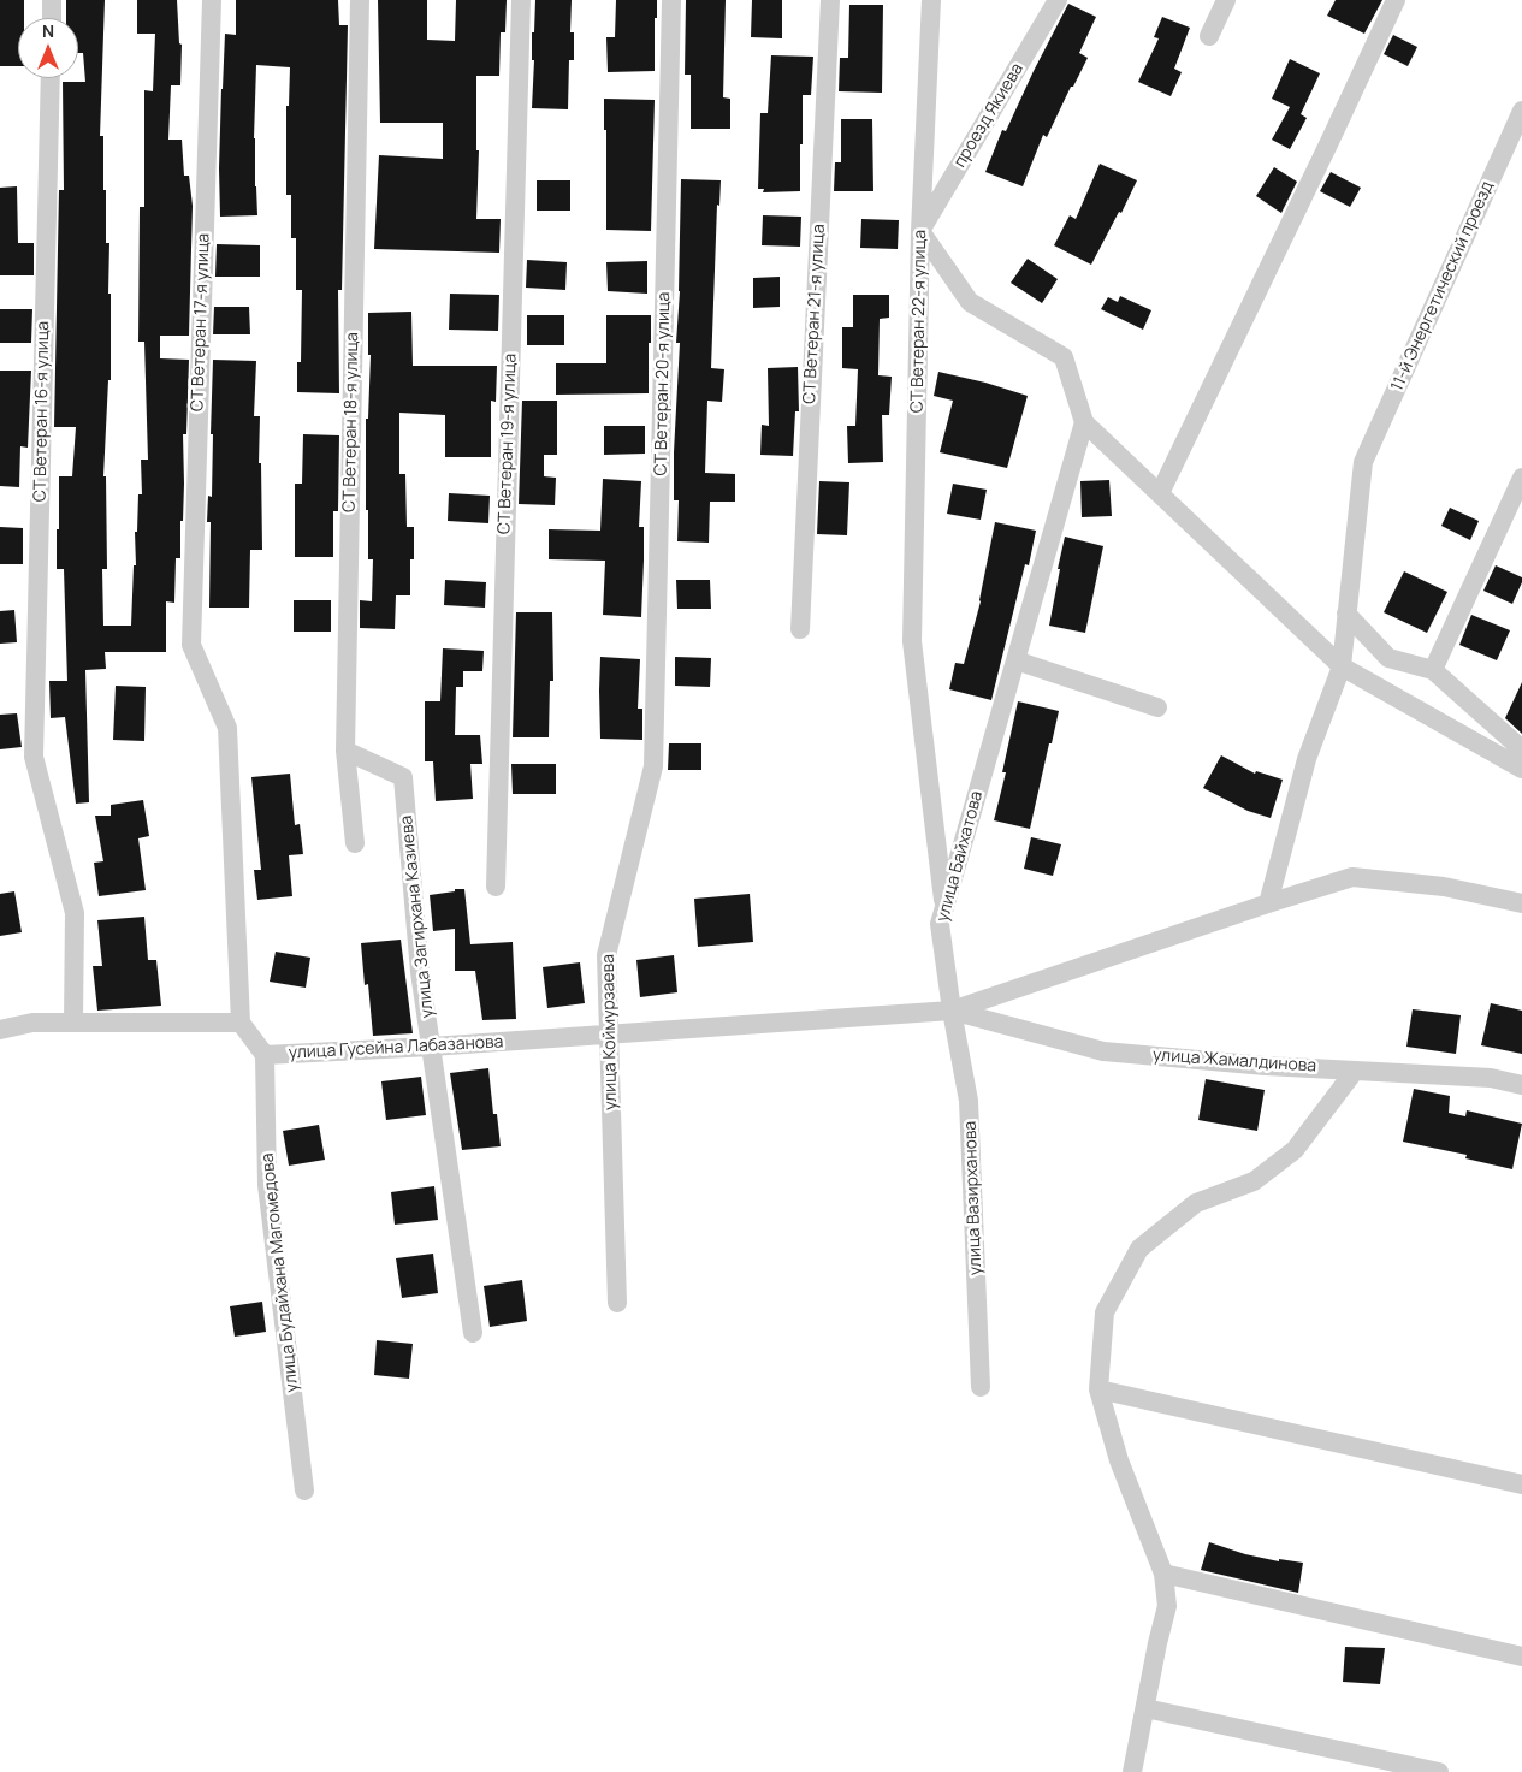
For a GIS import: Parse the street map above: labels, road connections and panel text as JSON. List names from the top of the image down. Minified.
{"streets":{"street":["проезд Якиева","11-й Энергетический проезд","СТ Ветеран 21-я улица","СТ Ветеран 22-я улица","СТ Ветеран 17-я улица","СТ Ветеран 20-я улица","СТ Ветеран 16-я улица","СТ Ветеран 18-я улица","СТ Ветеран 19-я улица","улица Байхатова","улица Загирхана Казиева","улица Коймурзаева","улица Гусейна Лабазанова","улица Жамалдинова","улица Вазирханова","улица Будайхана Магомедова"]},"crossings":[["проезд Якиева","СТ Ветеран 22-я улица"],["СТ Ветеран 22-я улица","улица Байхатова"],["СТ Ветеран 17-я улица","улица Гусейна Лабазанова"],["СТ Ветеран 20-я улица","улица Коймурзаева"],["СТ Ветеран 18-я улица","улица Загирхана Казиева"],["улица Байхатова","улица Гусейна Лабазанова"],["улица Байхатова","улица Жамалдинова"],["улица Байхатова","улица Вазирханова"],["улица Загирхана Казиева","улица Гусейна Лабазанова"],["улица Коймурзаева","улица Гусейна Лабазанова"],["улица Гусейна Лабазанова","улица Жамалдинова"],["улица Гусейна Лабазанова","улица Вазирханова"],["улица Гусейна Лабазанова","улица Будайхана Магомедова"],["улица Жамалдинова","улица Вазирханова"]],"north":"top"}
